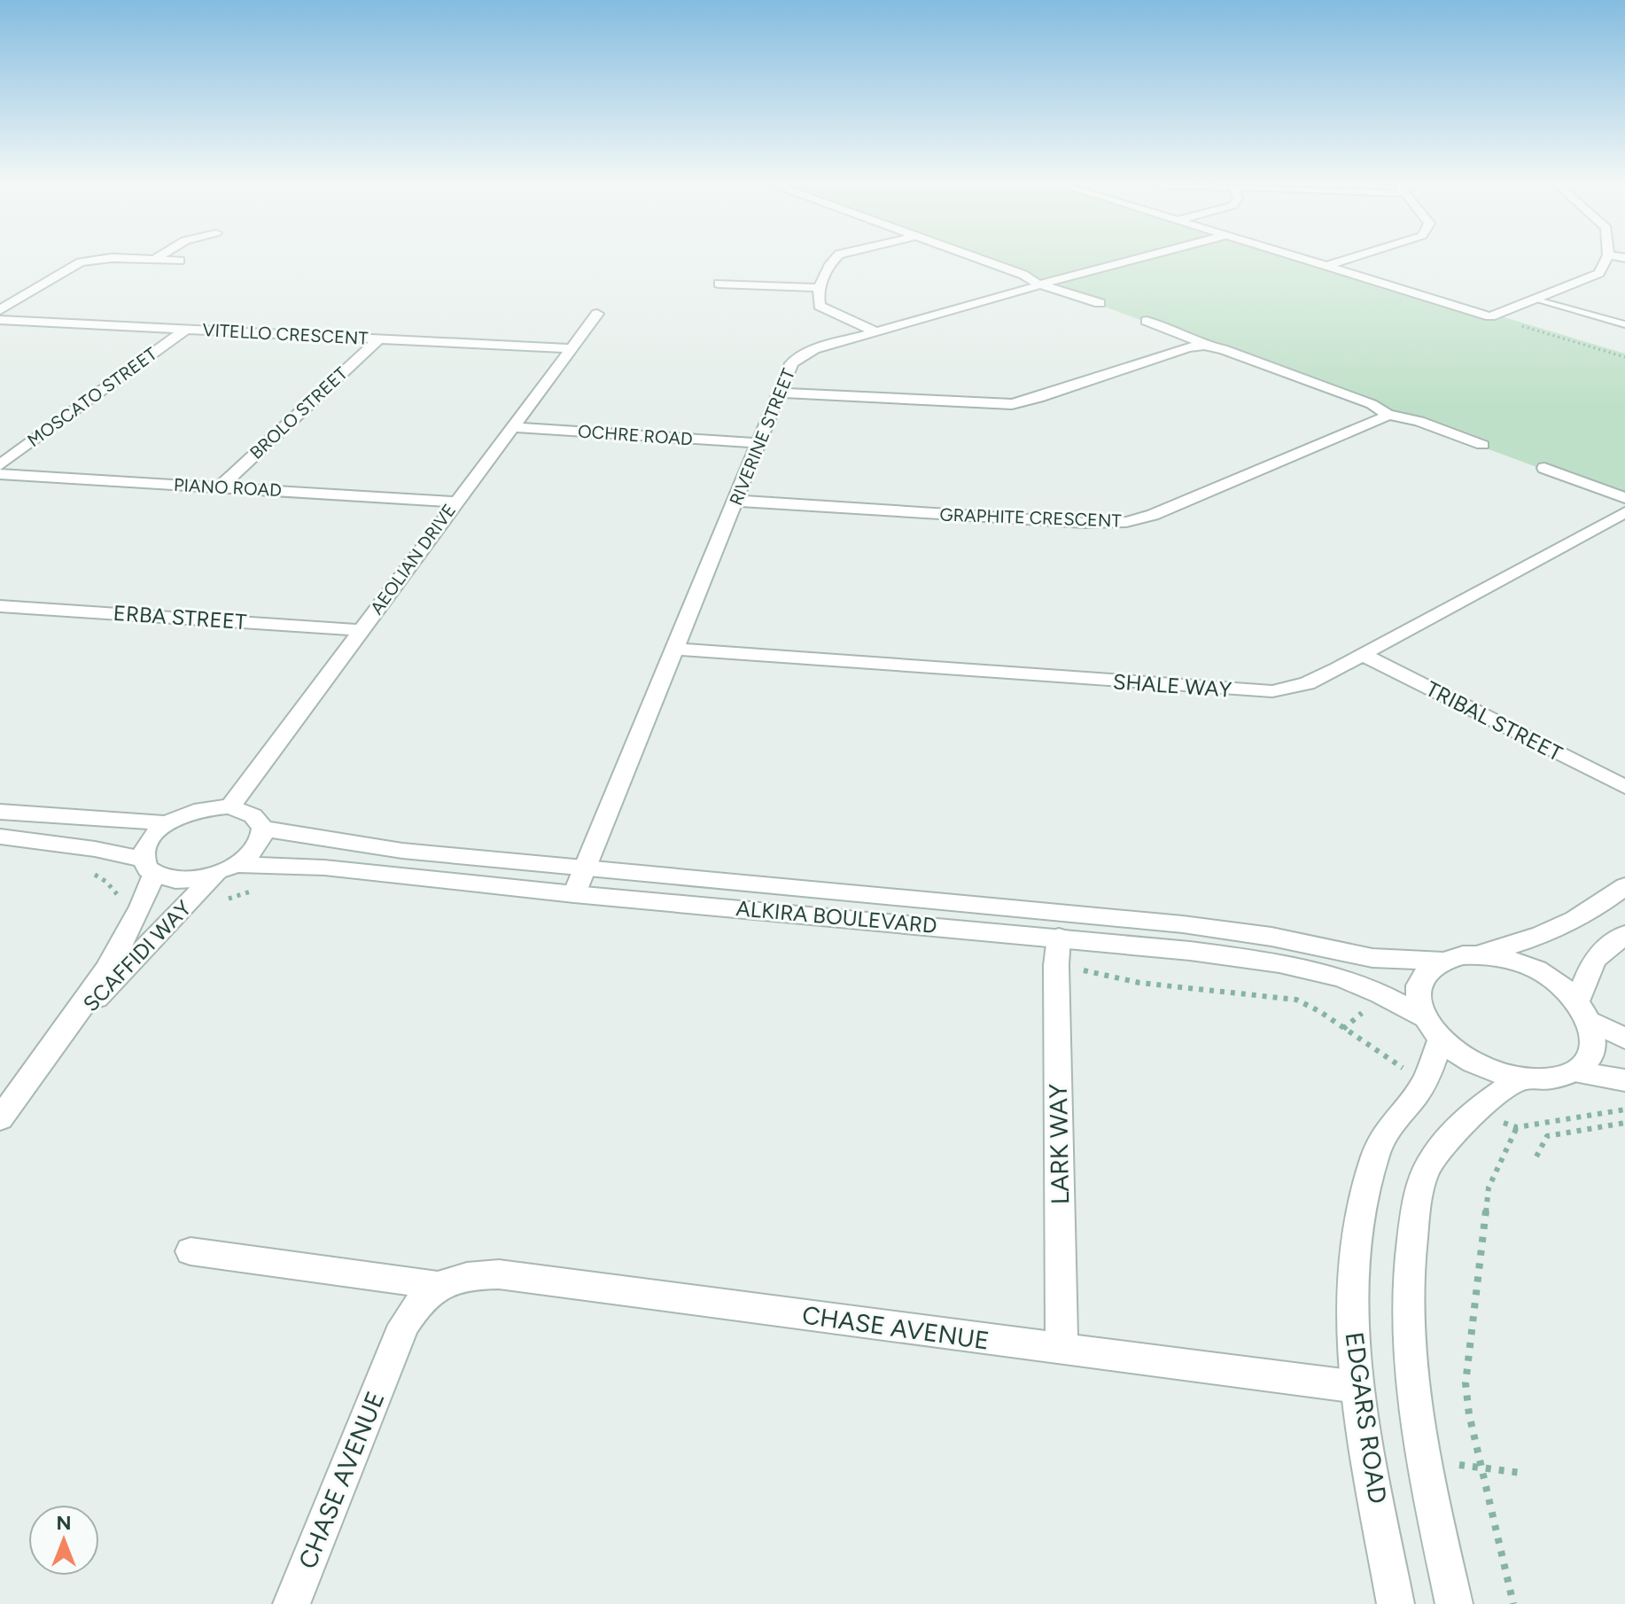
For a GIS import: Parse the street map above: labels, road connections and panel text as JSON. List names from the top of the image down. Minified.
{"streets":{"street":["VITELLO CRESCENT","MOSCATO STREET","BROLO STREET","OCHRE ROAD","RIVERINE STREET","PIANO ROAD","GRAPHITE CRESCENT","AEOLIAN DRIVE","ERBA STREET","SHALE WAY","TRIBAL STREET","ALKIRA BOULEVARD","SCAFFIDI WAY","LARK WAY","CHASE AVENUE","EDGARS ROAD"]},"crossings":[["VITELLO CRESCENT","MOSCATO STREET"],["VITELLO CRESCENT","BROLO STREET"],["VITELLO CRESCENT","AEOLIAN DRIVE"],["BROLO STREET","PIANO ROAD"],["OCHRE ROAD","RIVERINE STREET"],["OCHRE ROAD","AEOLIAN DRIVE"],["RIVERINE STREET","GRAPHITE CRESCENT"],["RIVERINE STREET","SHALE WAY"],["RIVERINE STREET","ALKIRA BOULEVARD"],["PIANO ROAD","AEOLIAN DRIVE"],["AEOLIAN DRIVE","ERBA STREET"],["SHALE WAY","TRIBAL STREET"],["ALKIRA BOULEVARD","LARK WAY"],["ALKIRA BOULEVARD","EDGARS ROAD"],["LARK WAY","CHASE AVENUE"],["CHASE AVENUE","EDGARS ROAD"]],"north":"top"}
